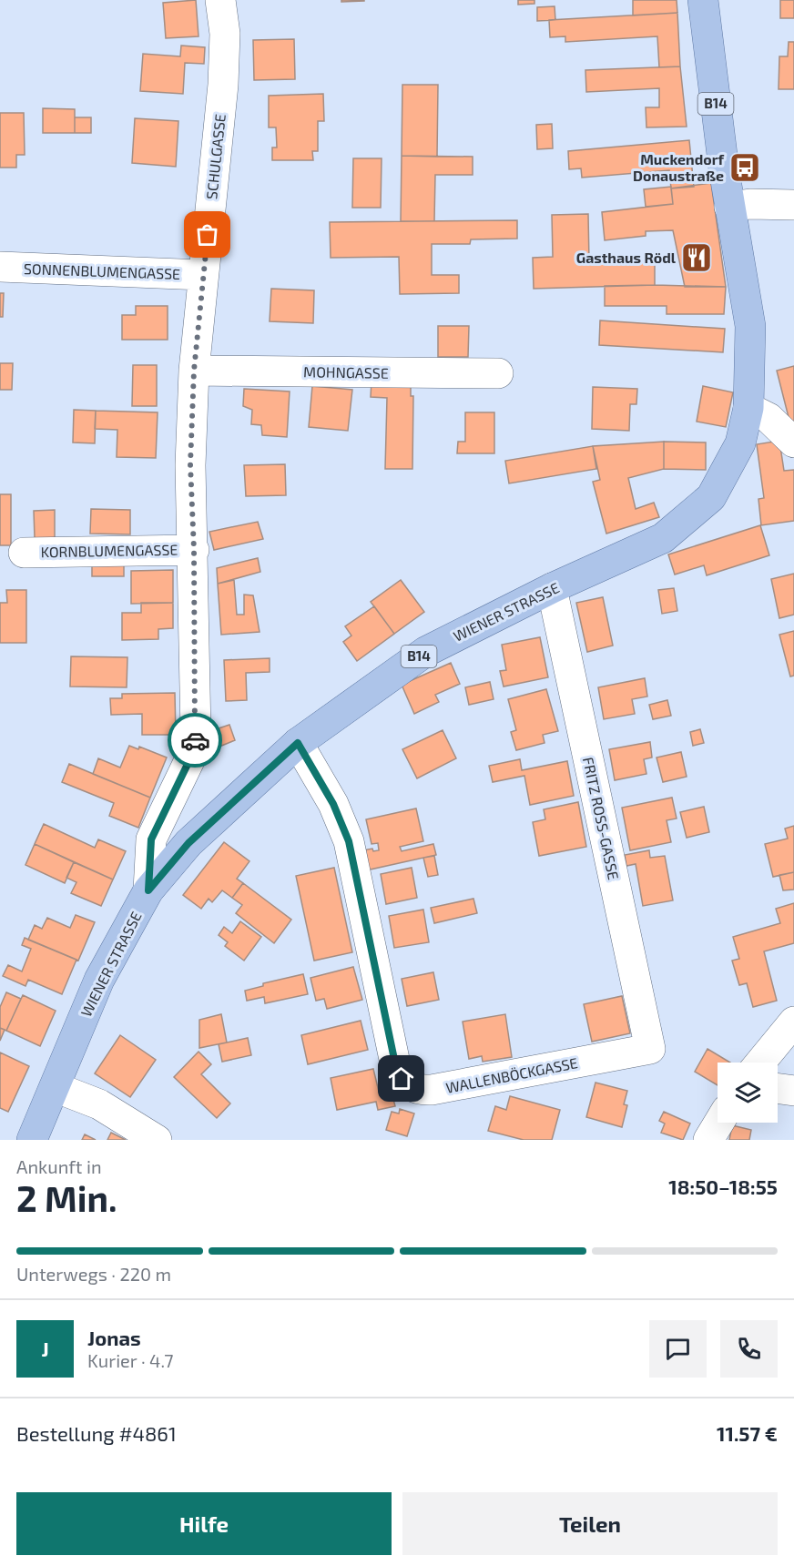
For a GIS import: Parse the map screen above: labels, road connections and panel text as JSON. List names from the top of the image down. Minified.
{"streets":{"main road":["B14","WIENER STRASSE"],"street":["SCHULGASSE","SONNENBLUMENGASSE","MOHNGASSE","KORNBLUMENGASSE","FRITZ ROSS-GASSE","WALLENBÖCKGASSE"]},"crossings":[["B14","WIENER STRASSE"],["SCHULGASSE","SONNENBLUMENGASSE"],["SCHULGASSE","MOHNGASSE"],["SCHULGASSE","KORNBLUMENGASSE"],["SCHULGASSE","WIENER STRASSE"],["WIENER STRASSE","FRITZ ROSS-GASSE"],["WIENER STRASSE","WALLENBÖCKGASSE"],["FRITZ ROSS-GASSE","WALLENBÖCKGASSE"]],"places":{"bus stop":["Muckendorf Donaustraße"],"restaurant":["Gasthaus Rödl"]},"page":{"heading":["2 Min.","Ankunft in","18:50–18:55"],"panel":["Jonas","Kurier · 4.7","Bestellung #4861","11.57 €"],"bar":"Unterwegs · 220 m","round":"J","buttons":["Hilfe","Teilen"]}}
